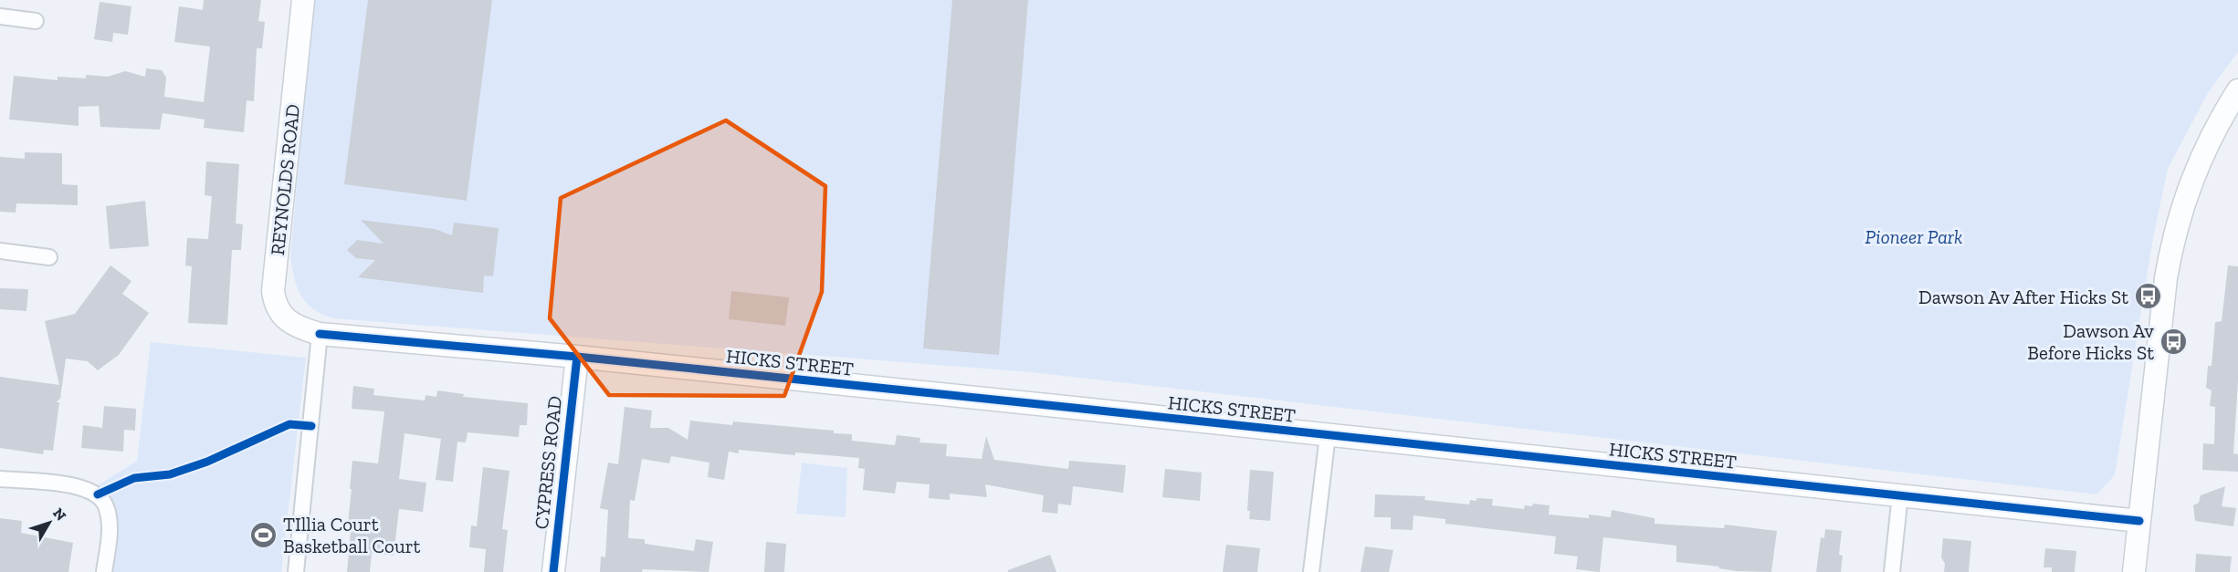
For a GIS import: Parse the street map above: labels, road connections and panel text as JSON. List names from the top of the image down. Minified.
{"streets":{"street":["REYNOLDS ROAD","HICKS STREET","CYPRESS ROAD"]},"crossings":[["REYNOLDS ROAD","HICKS STREET"],["HICKS STREET","CYPRESS ROAD"]],"parks":["Pioneer Park"],"places":{"bus stop":["Dawson Av After Hicks St","Dawson Av Before Hicks St"],"sports":["TIllia Court Basketball Court"]},"north":"top right"}
